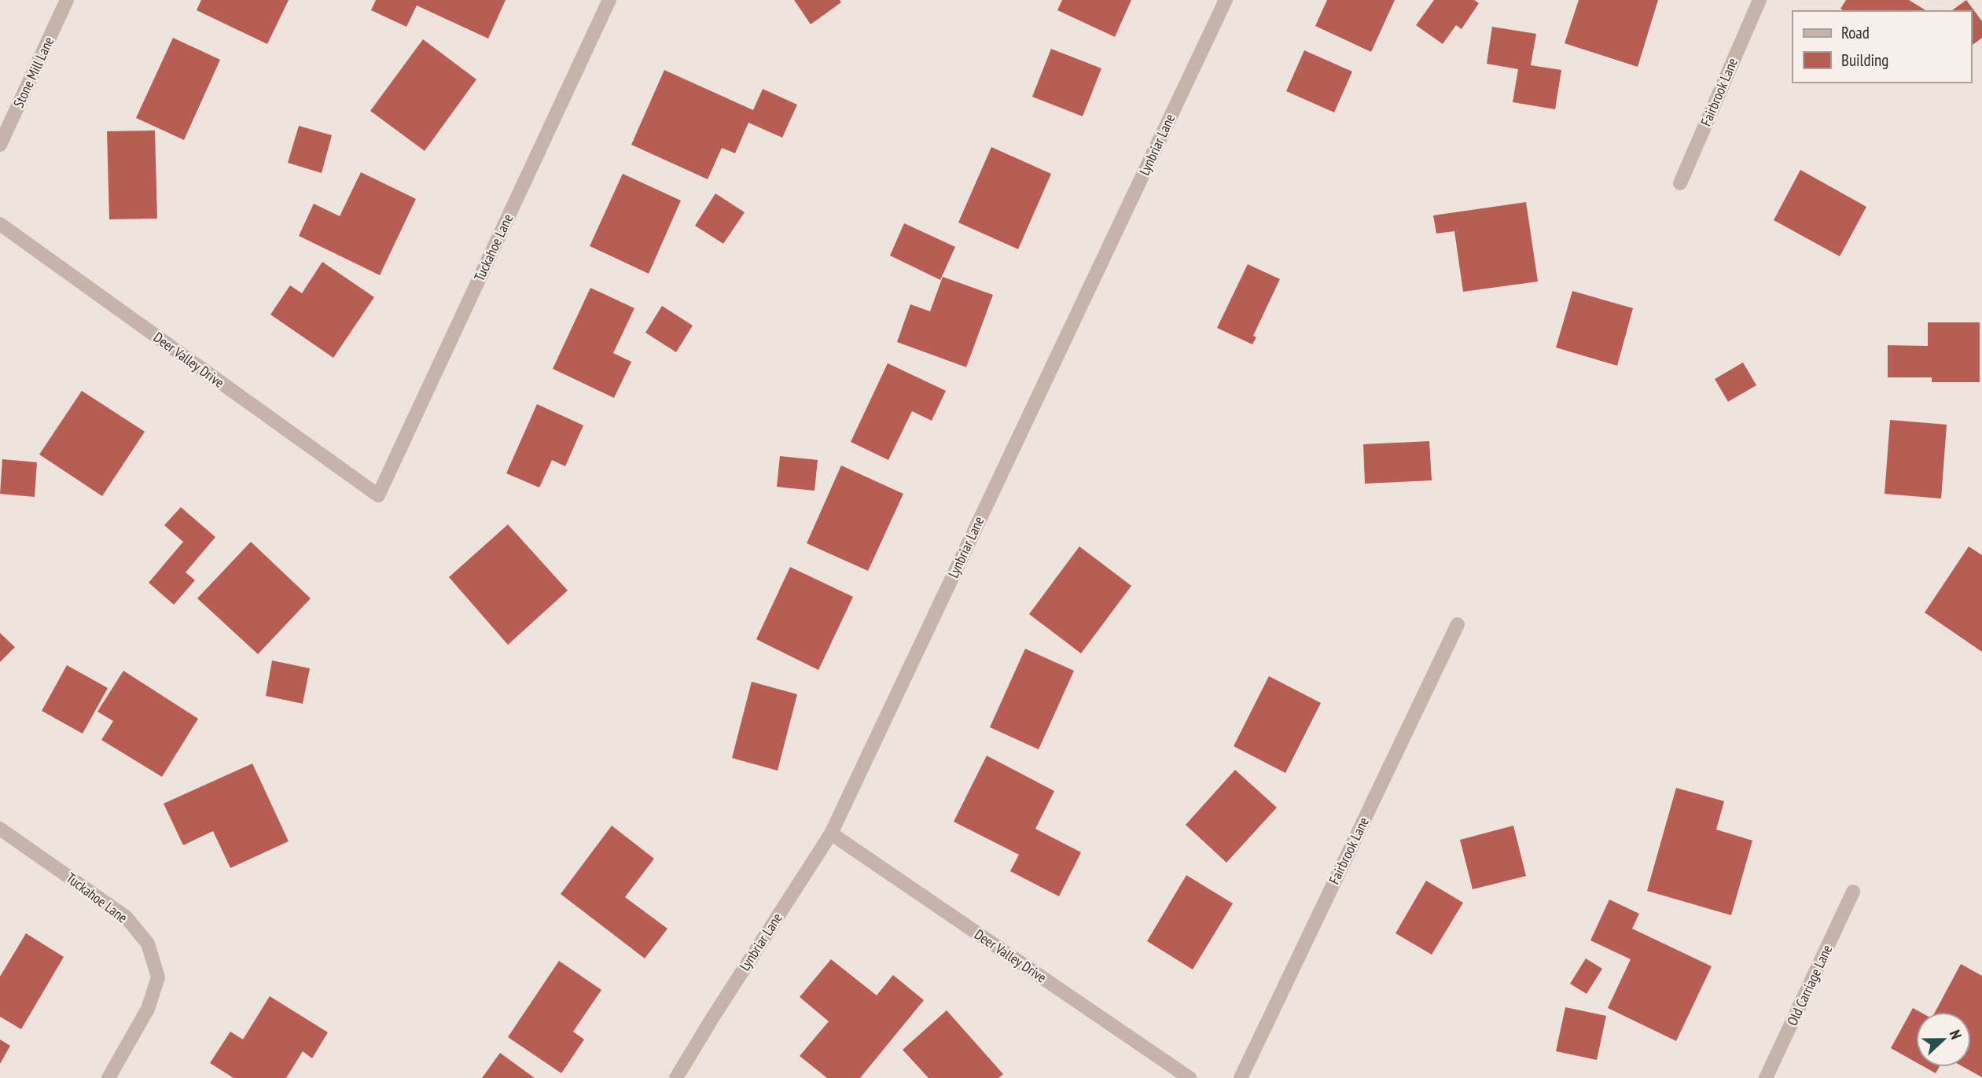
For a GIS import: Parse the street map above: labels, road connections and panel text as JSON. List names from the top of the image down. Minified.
{"streets":{"street":["Stone Mill Lane","Fairbrook Lane","Lynbriar Lane","Tuckahoe Lane","Deer Valley Drive","Old Carriage Lane"]},"crossings":[["Lynbriar Lane","Deer Valley Drive"],["Tuckahoe Lane","Deer Valley Drive"]],"legend":["Road","Building"],"north":"right"}
